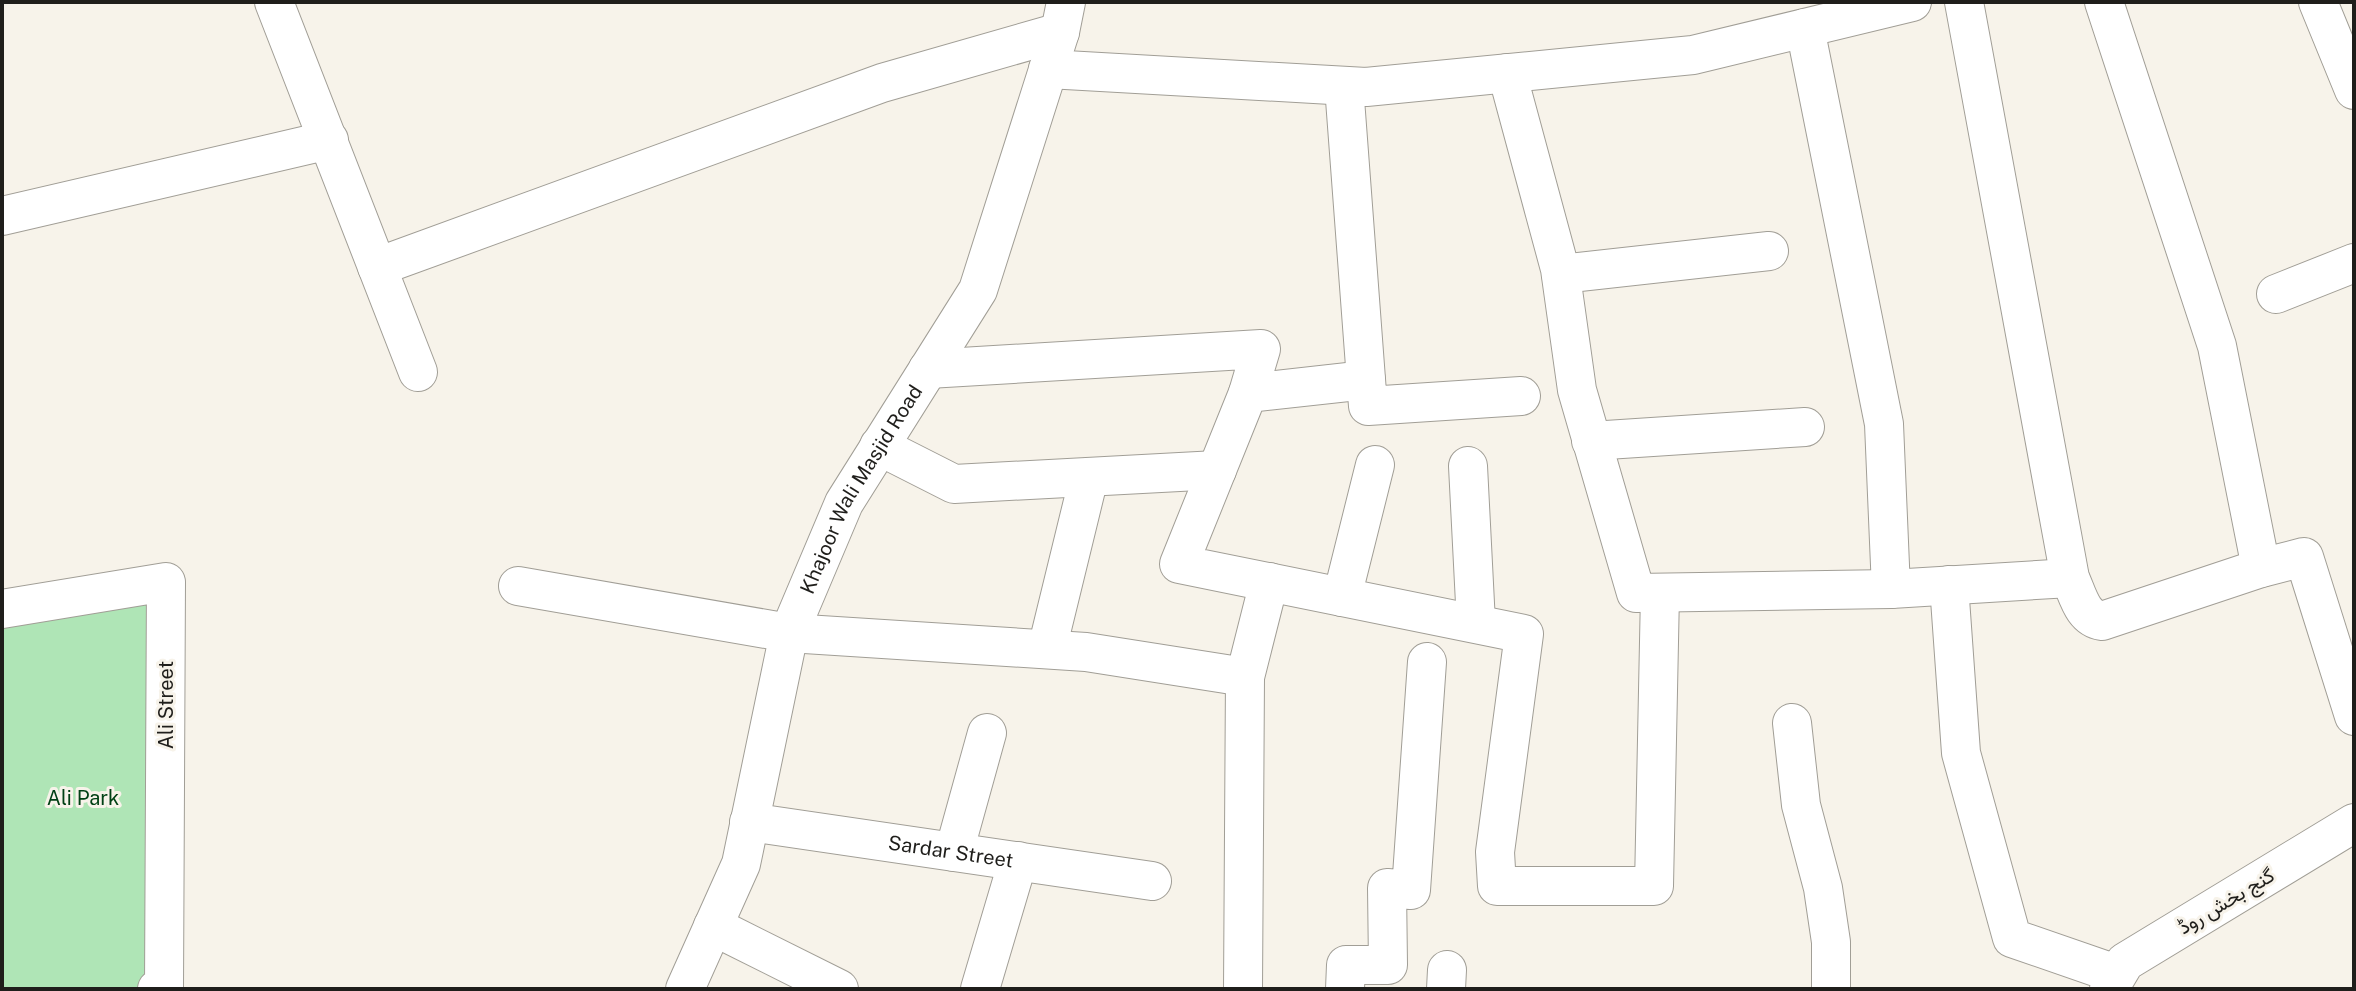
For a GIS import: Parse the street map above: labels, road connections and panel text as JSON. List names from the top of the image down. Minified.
{"streets":{"street":["Khajoor Wali Masjid Road","Ali Street","Sardar Street","گنج بخش روڈ"]},"crossings":[["Khajoor Wali Masjid Road","Sardar Street"]],"parks":["Ali Park"]}
